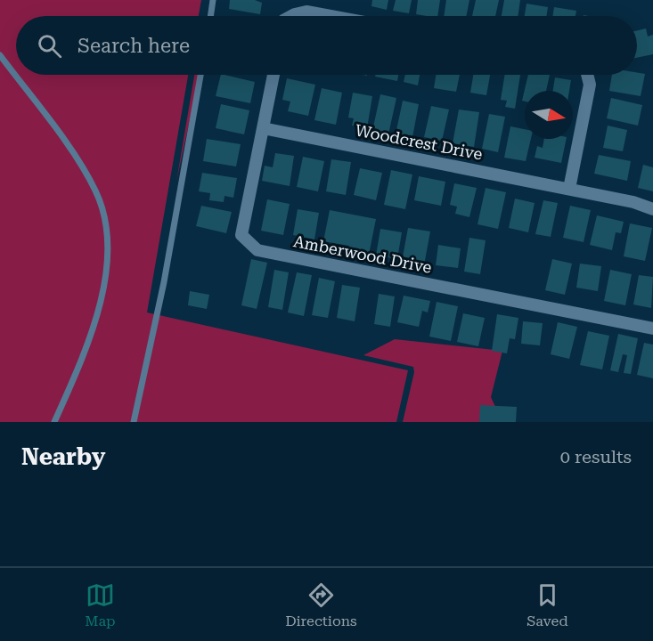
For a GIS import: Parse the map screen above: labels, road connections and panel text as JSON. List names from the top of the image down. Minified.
{"streets":{"street":["Woodcrest Drive","Amberwood Drive"]},"crossings":[["Woodcrest Drive","Amberwood Drive"]],"north":"right","page":{"search":"Search here","heading":["Nearby","0 results"],"nav":["Map","Directions","Saved"]}}
